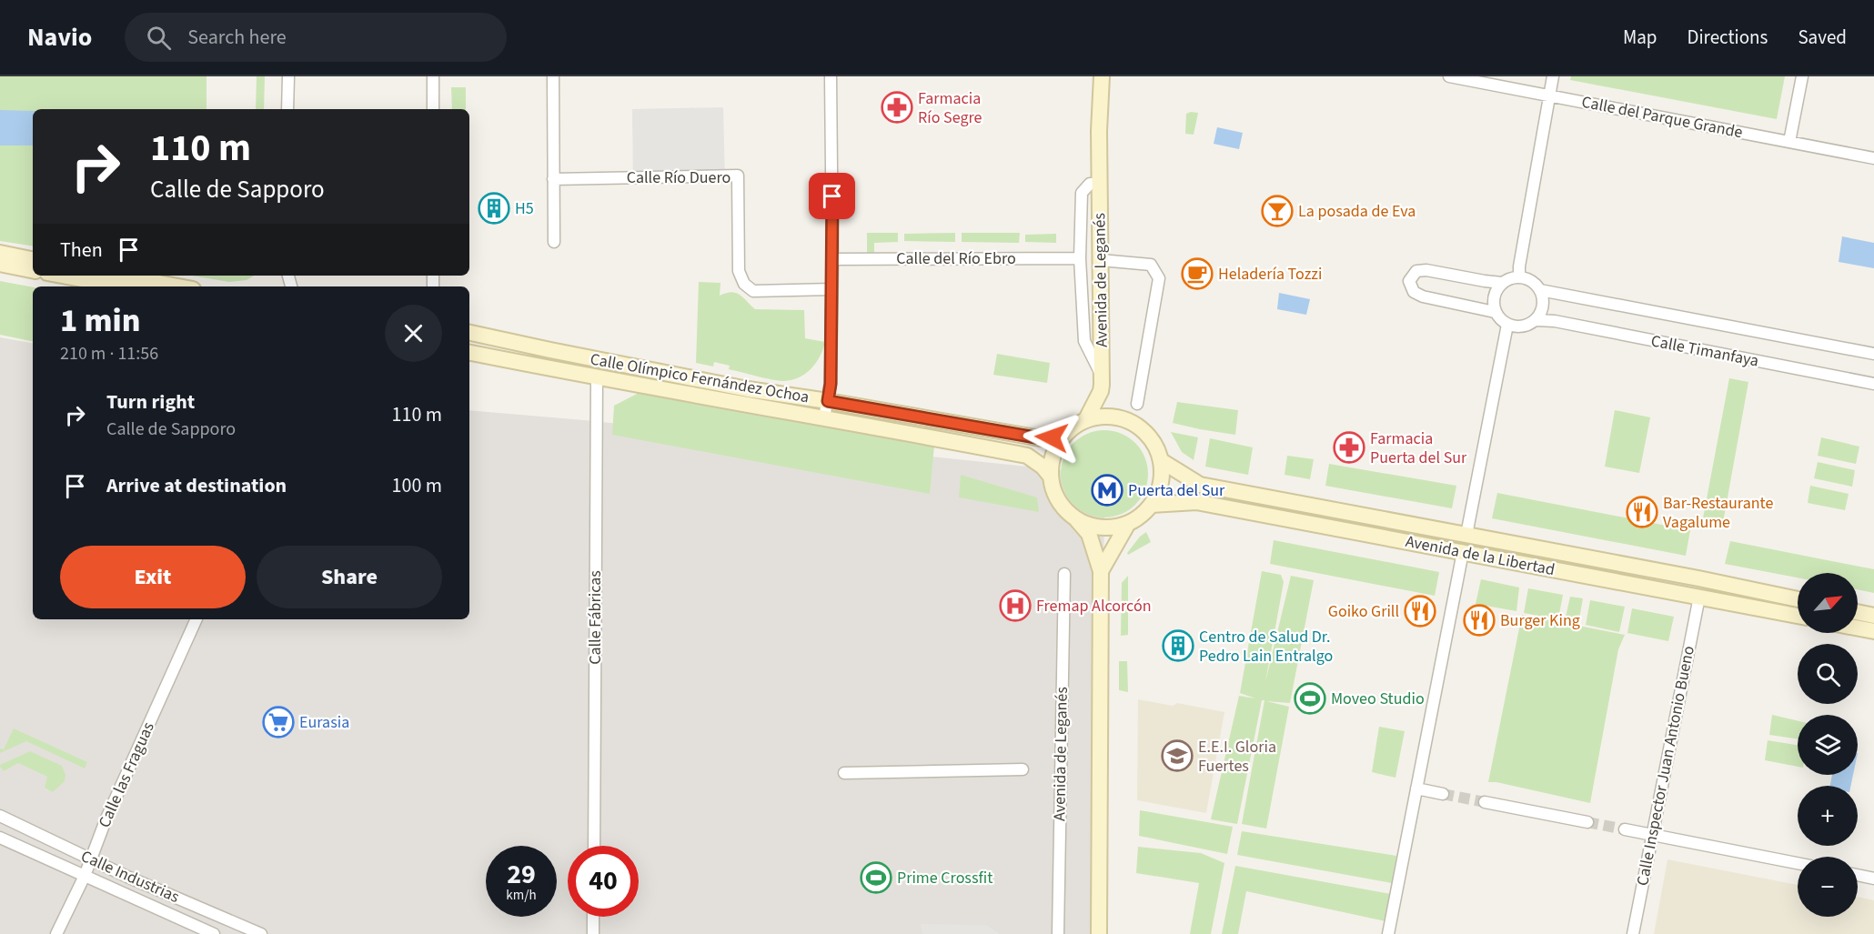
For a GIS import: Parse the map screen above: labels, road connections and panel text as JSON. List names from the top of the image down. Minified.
{"streets":{"street":["Calle del Parque Grande","Calle Río Duero","Calle del Río Ebro","Avenida de Leganés","Calle Timanfaya","Calle Olímpico Fernández Ochoa","Avenida de la Libertad","Calle Fábricas","Calle Inspector Juan Antonio Bueno","Calle las Fraguas","Calle Industrias"]},"crossings":[["Calle del Río Ebro","Avenida de Leganés"],["Avenida de Leganés","Calle Olímpico Fernández Ochoa"],["Avenida de Leganés","Avenida de la Libertad"],["Calle Olímpico Fernández Ochoa","Avenida de la Libertad"],["Calle Olímpico Fernández Ochoa","Calle Fábricas"],["Avenida de la Libertad","Calle Inspector Juan Antonio Bueno"],["Calle las Fraguas","Calle Industrias"]],"places":{"pharmacy":["Farmacia Río Segre","Farmacia Puerta del Sur"],"building":["H5","Centro de Salud Dr. Pedro Lain Entralgo"],"bar":["La posada de Eva"],"cafe":["Heladería Tozzi"],"metro station":["Puerta del Sur"],"restaurant":["Bar-Restaurante Vagalume","Goiko Grill","Burger King"],"hospital":["Fremap Alcorcón"],"sports":["Moveo Studio","Prime Crossfit"],"supermarket":["Eurasia"],"school or university":["E.E.I. Gloria Fuertes"]},"north":"top right","page":{"header":"Navio","search":"Search here","nav":["Map","Directions","Saved"],"turn":["110 m","Calle de Sapporo"],"then":"Then","heading":["1 min","210 m · 11:56"],"list":[{"name":"Turn right","note":"Calle de Sapporo","value":"110 m"},{"name":"Arrive at destination","value":"100 m"}],"buttons":["Exit","Share"],"map_buttons":["+","−"],"speed":"29 km/h","limit":"40"}}
